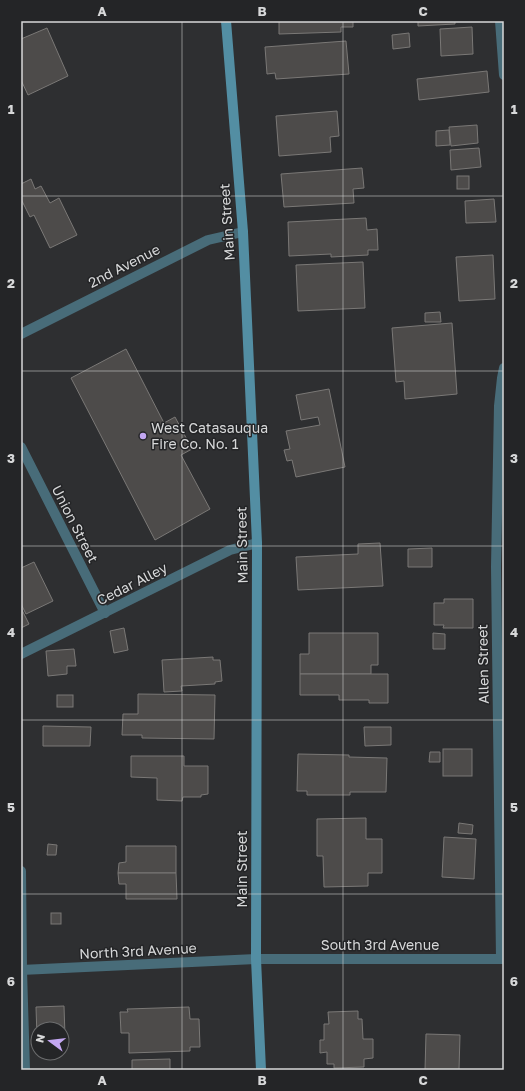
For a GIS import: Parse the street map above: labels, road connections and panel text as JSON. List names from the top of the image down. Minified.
{"streets":{"main road":["Main Street"],"street":["2nd Avenue","Union Street","Cedar Alley","Allen Street","South 3rd Avenue","North 3rd Avenue"]},"crossings":[["Main Street","2nd Avenue"],["Main Street","Cedar Alley"],["Main Street","South 3rd Avenue"],["Main Street","North 3rd Avenue"],["Union Street","Cedar Alley"],["Allen Street","South 3rd Avenue"],["South 3rd Avenue","North 3rd Avenue"]],"places":["West Catasauqua Fire Co. No. 1"],"north":"left","grid":{"columns":["A","B","C"],"rows":["1","2","3","4","5","6"]}}
